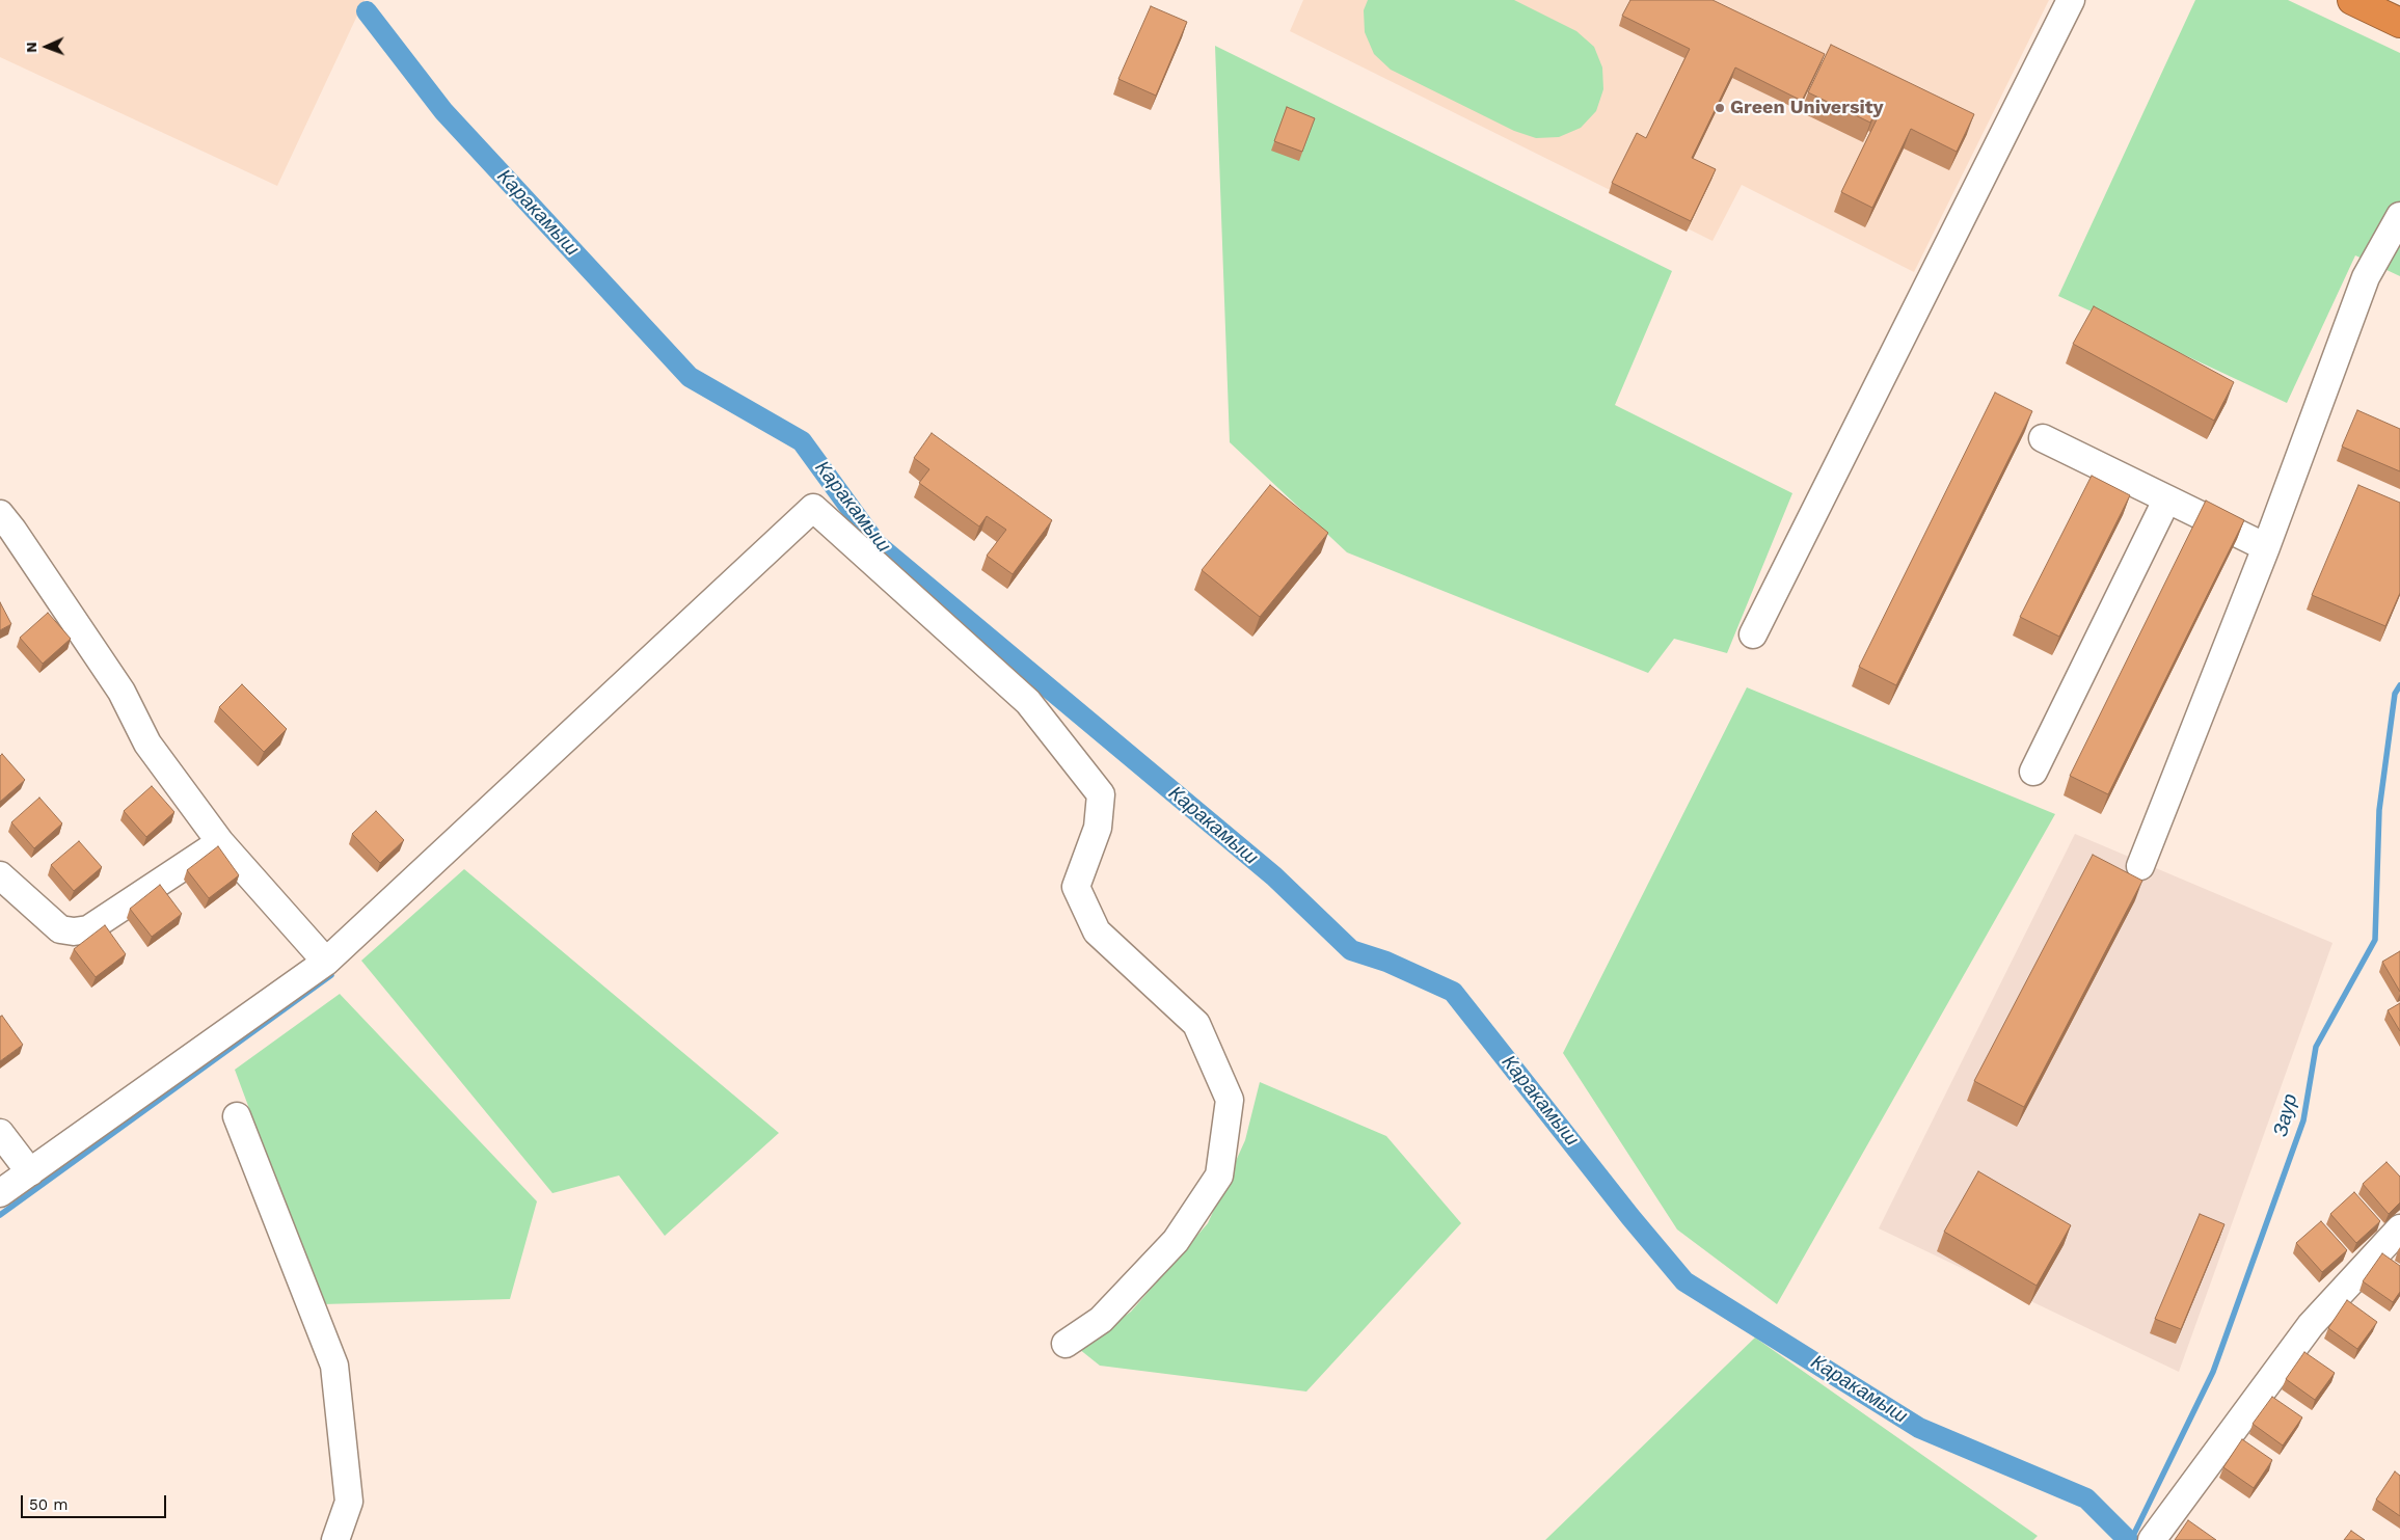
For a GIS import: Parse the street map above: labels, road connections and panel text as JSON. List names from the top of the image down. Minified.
{"water":["Каракамыш","Заур"],"places":["Green University"],"scale_bar":"50 m","north":"left"}
